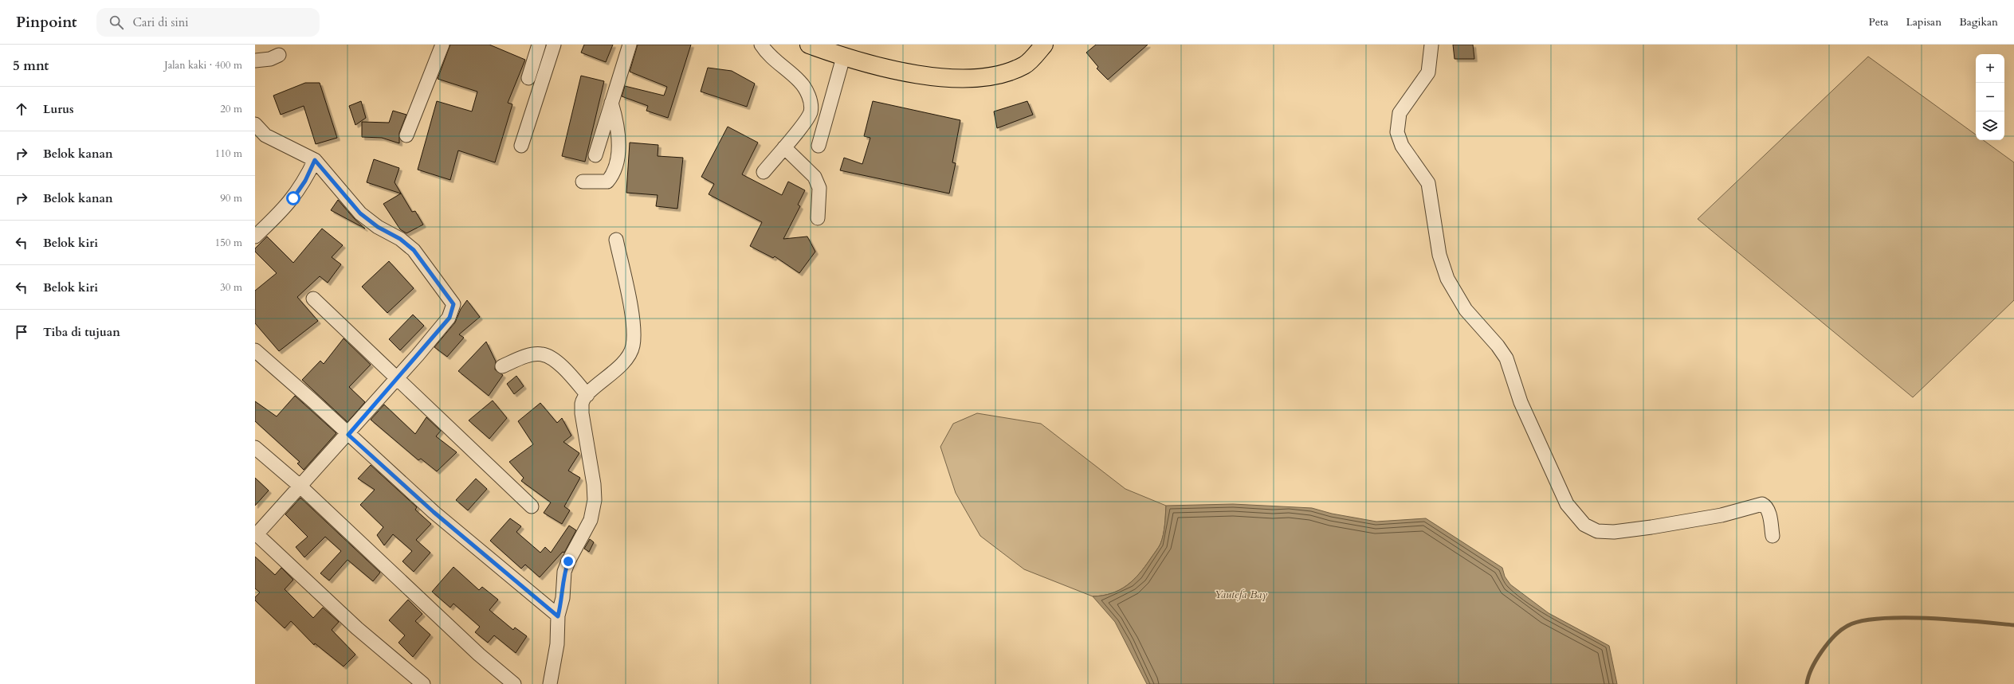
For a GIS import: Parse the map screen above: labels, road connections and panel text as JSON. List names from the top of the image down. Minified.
{"water":["Yautefa Bay"],"page":{"header":"Pinpoint","search":"Cari di sini","nav":["Peta","Lapisan","Bagikan"],"heading":["5 mnt","Jalan kaki · 400 m"],"map_buttons":["+","−"],"list":[["Lurus","20 m"],["Belok kanan","110 m"],["Belok kanan","90 m"],["Belok kiri","150 m"],["Belok kiri","30 m"],"Tiba di tujuan"]}}
